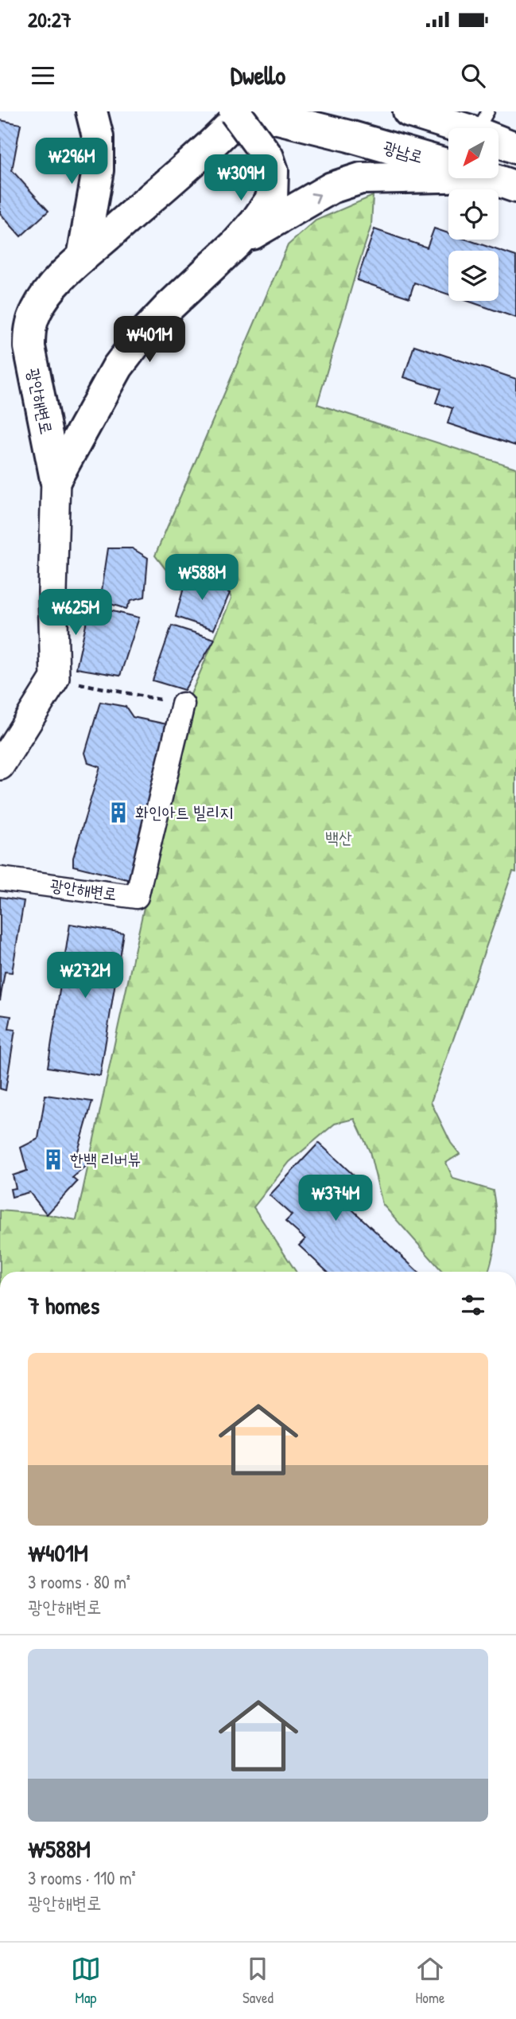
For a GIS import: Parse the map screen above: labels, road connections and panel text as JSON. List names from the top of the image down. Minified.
{"streets":{"main road":["광남로","광안해변로"]},"parks":["백산"],"places":{"building":["화인아트 빌리지","한백 리버뷰"]},"north":"bottom left","page":{"status":"20:27","header":"Dwello","price":["₩296M","₩309M","₩401M","₩588M","₩625M","₩272M","₩374M"],"heading":"7 homes","list":[{"name":"₩401M","note":"3 rooms · 80 m² · 광안해변로"},{"name":"₩588M","note":"3 rooms · 110 m² · 광안해변로"}],"tabs":["Map","Saved","Home"]}}
